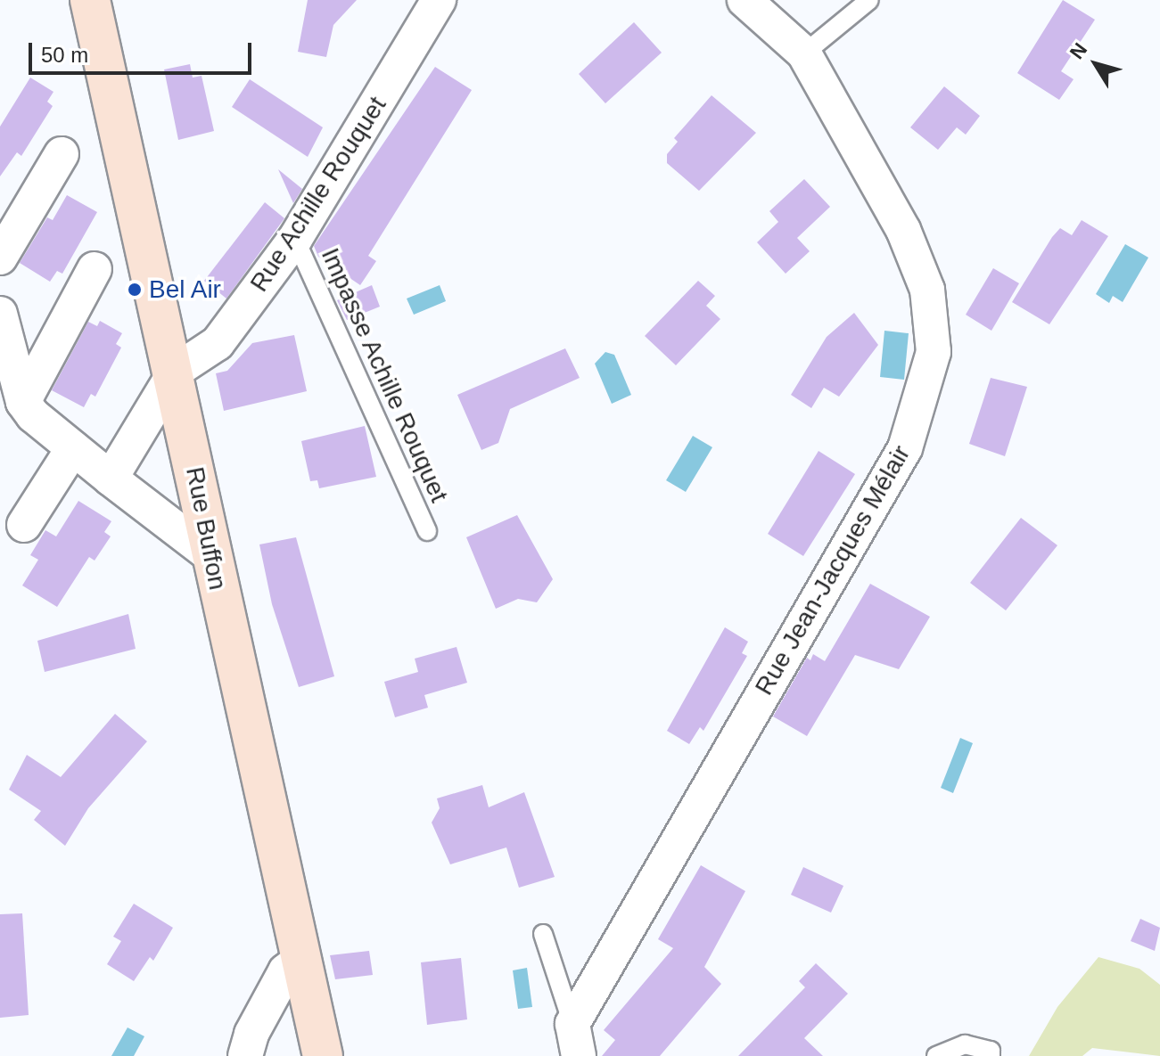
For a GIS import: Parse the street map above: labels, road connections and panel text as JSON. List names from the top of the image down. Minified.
{"streets":{"street":["Rue Achille Rouquet","Rue Buffon","Rue Jean-Jacques Mélair"],"lane":["Impasse Achille Rouquet"]},"crossings":[["Rue Achille Rouquet","Impasse Achille Rouquet"],["Rue Achille Rouquet","Rue Buffon"]],"places":["Bel Air"],"scale_bar":"50 m","north":"top left"}
